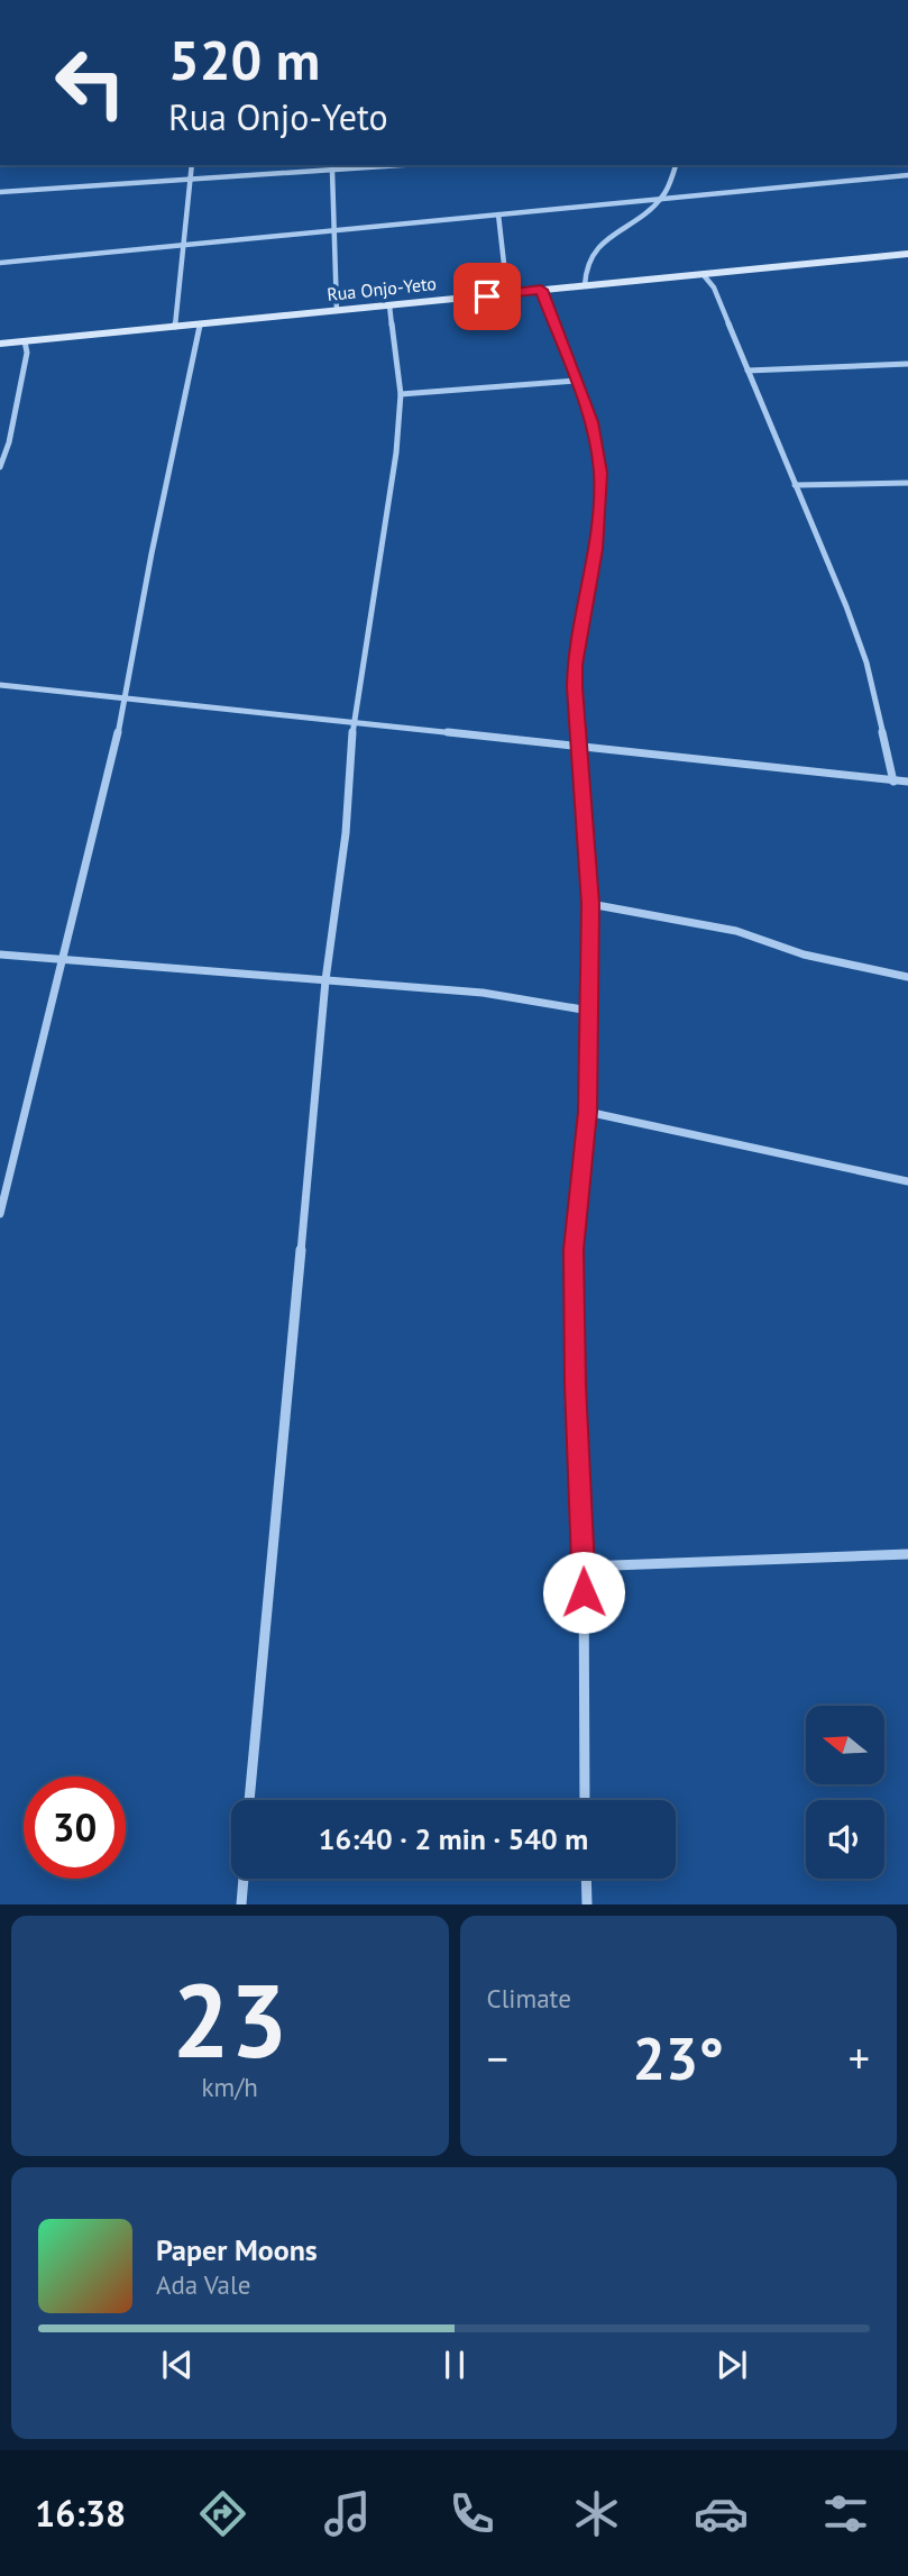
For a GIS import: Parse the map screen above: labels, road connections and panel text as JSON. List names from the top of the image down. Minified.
{"streets":{"main road":["Rua Onjo-Yeto"]},"north":"left","page":{"turn":["520 m","Rua Onjo-Yeto"],"limit":"30","trip":"16:40 · 2 min · 540 m","tile":[["23","km/h"],"Climate"],"heat":["−","23°","+"],"song":["Paper Moons","Ada Vale"],"tabs":"16:38"}}
